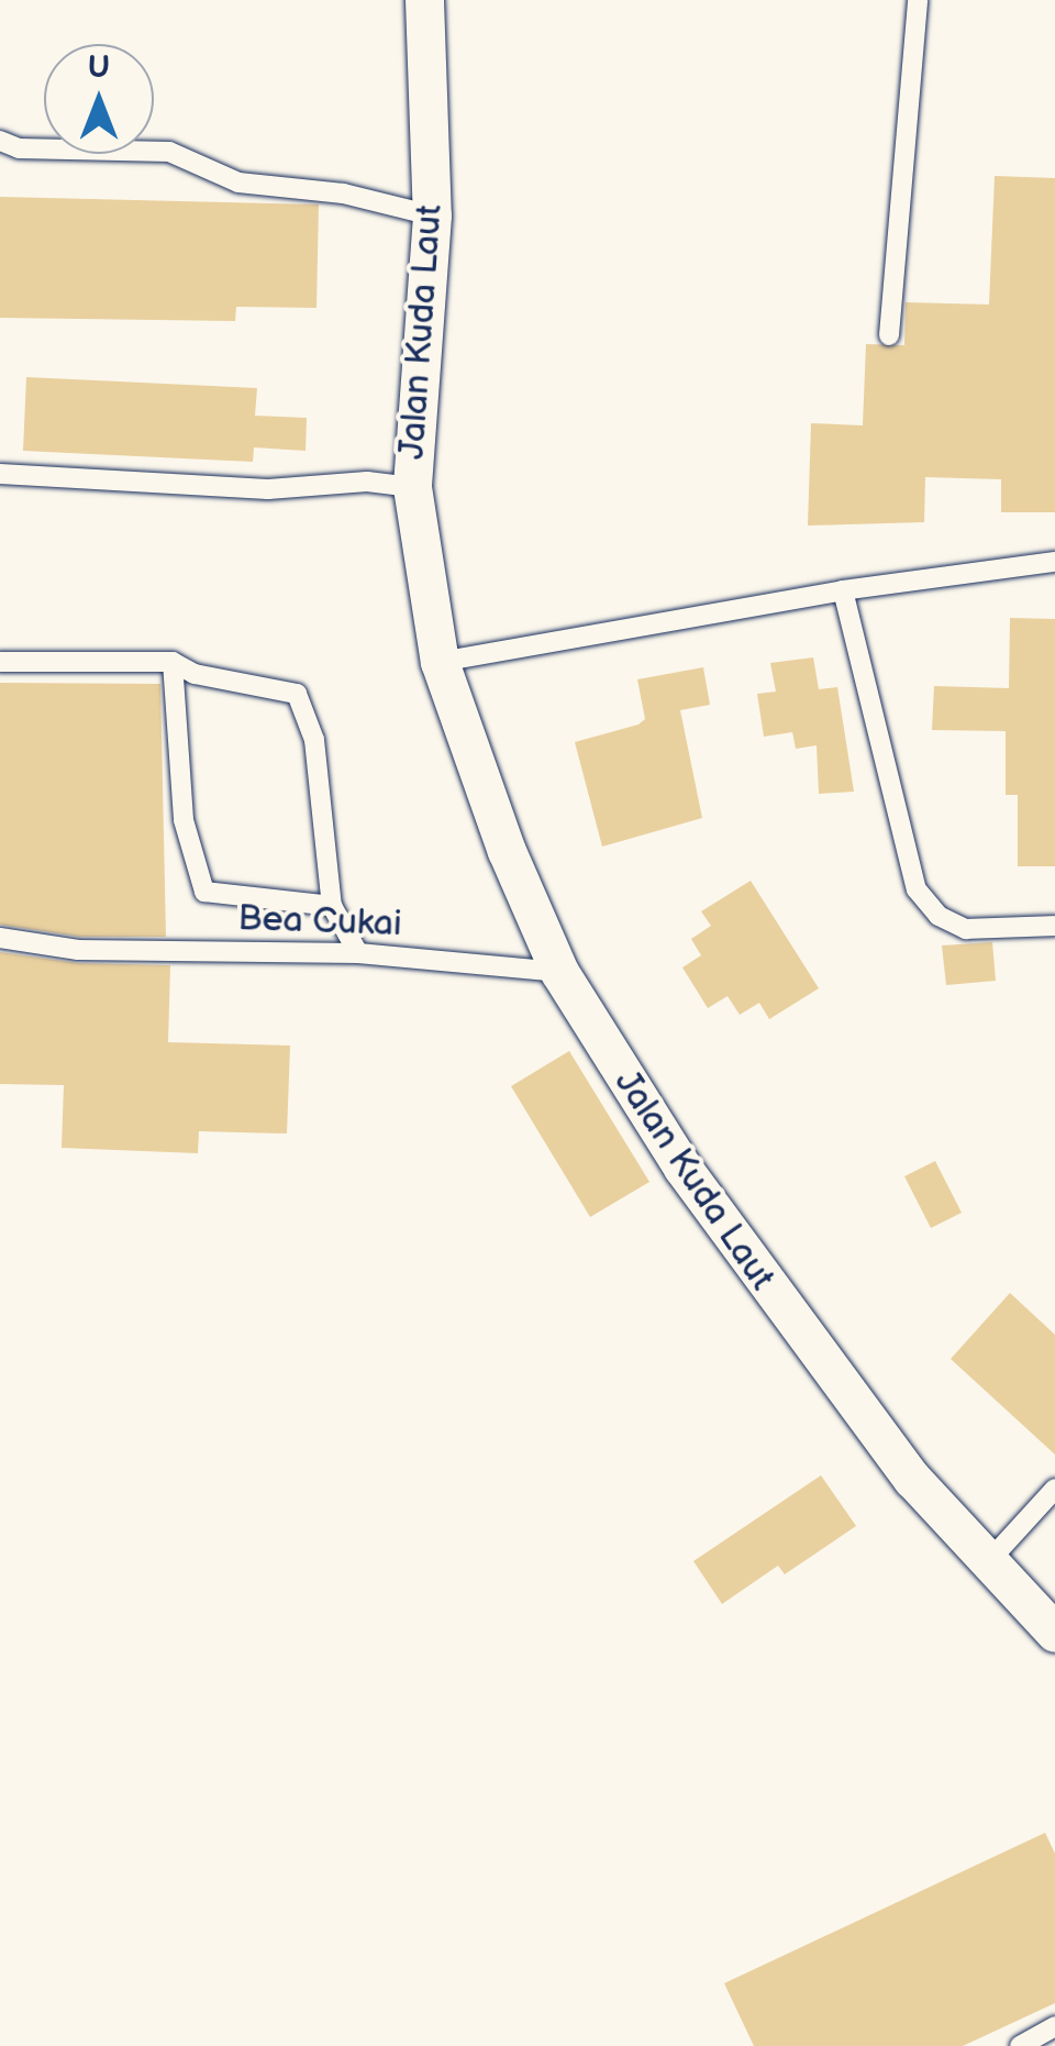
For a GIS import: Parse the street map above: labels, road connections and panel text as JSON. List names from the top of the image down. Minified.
{"streets":{"street":["Jalan Kuda Laut"],"lane":["Bea Cukai"]},"crossings":[["Jalan Kuda Laut","Bea Cukai"]],"north":"top"}
